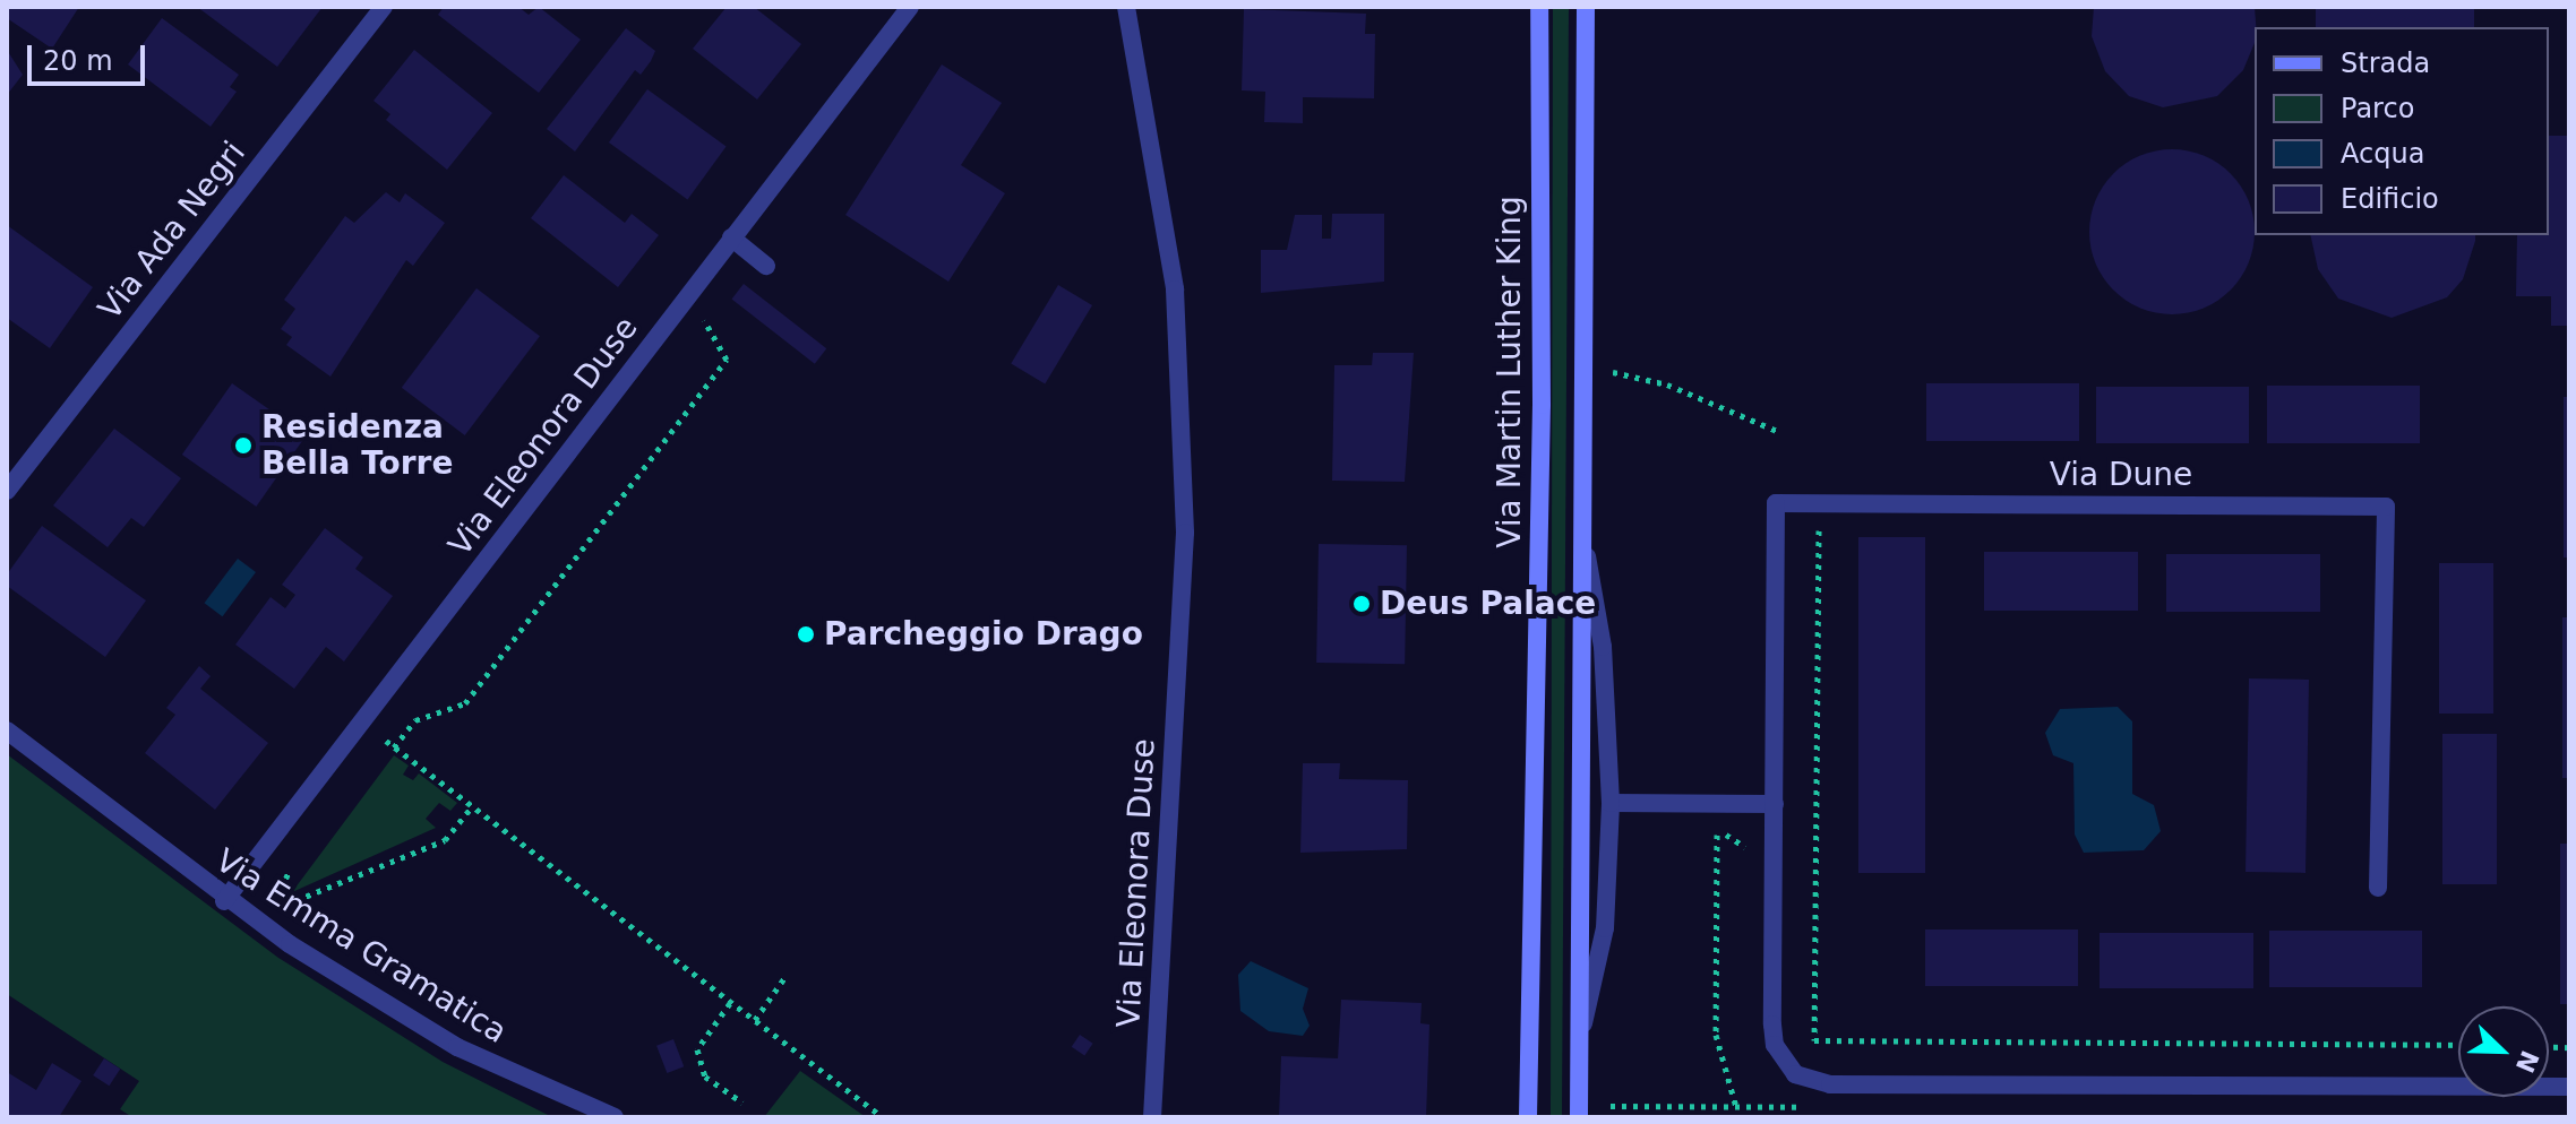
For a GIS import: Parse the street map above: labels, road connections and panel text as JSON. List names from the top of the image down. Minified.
{"streets":{"main road":["Via Martin Luther King"],"street":["Via Ada Negri","Via Eleonora Duse","Via Dune","Via Emma Gramatica"]},"crossings":[["Via Eleonora Duse","Via Emma Gramatica"]],"places":["Residenza Bella Torre","Deus Palace","Parcheggio Drago"],"legend":["Strada","Parco","Acqua","Edificio"],"scale_bar":"20 m","north":"bottom right"}
